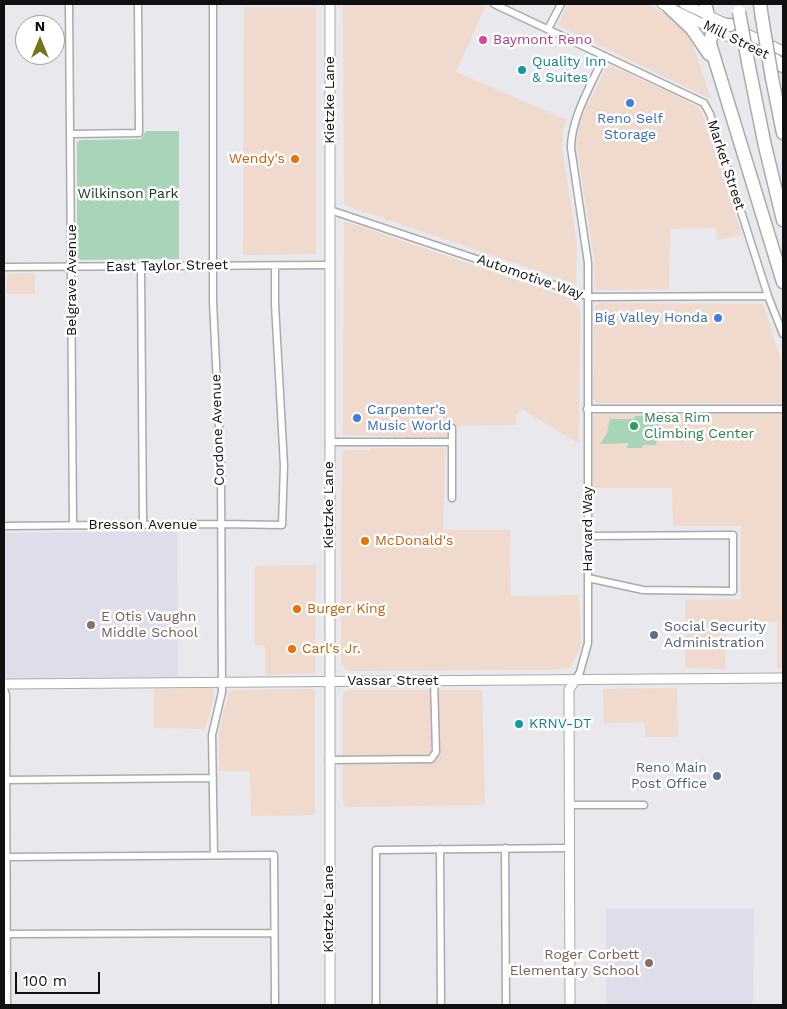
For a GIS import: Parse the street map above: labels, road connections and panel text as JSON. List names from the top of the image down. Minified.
{"streets":{"main road":["Mill Street","Kietzke Lane","Harvard Way","Vassar Street"],"street":["Market Street","East Taylor Street","Automotive Way","Belgrave Avenue","Cordone Avenue","Bresson Avenue"]},"crossings":[["Kietzke Lane","East Taylor Street"],["Kietzke Lane","Automotive Way"],["Kietzke Lane","Vassar Street"],["Market Street","Automotive Way"],["Market Street","Harvard Way"],["East Taylor Street","Belgrave Avenue"],["East Taylor Street","Cordone Avenue"],["East Taylor Street","Bresson Avenue"],["Automotive Way","Harvard Way"],["Belgrave Avenue","Bresson Avenue"],["Cordone Avenue","Bresson Avenue"],["Cordone Avenue","Vassar Street"],["Harvard Way","Vassar Street"]],"parks":["Wilkinson Park"],"places":["Baymont Reno","Quality Inn & Suites","Reno Self Storage","Wendy's","Big Valley Honda","Carpenter's Music World","Mesa Rim Climbing Center","McDonald's","Burger King","E Otis Vaughn Middle School","Social Security Administration","Carl's Jr.","KRNV-DT","Reno Main Post Office","Roger Corbett Elementary School"],"scale_bar":"100 m","north":"top"}
